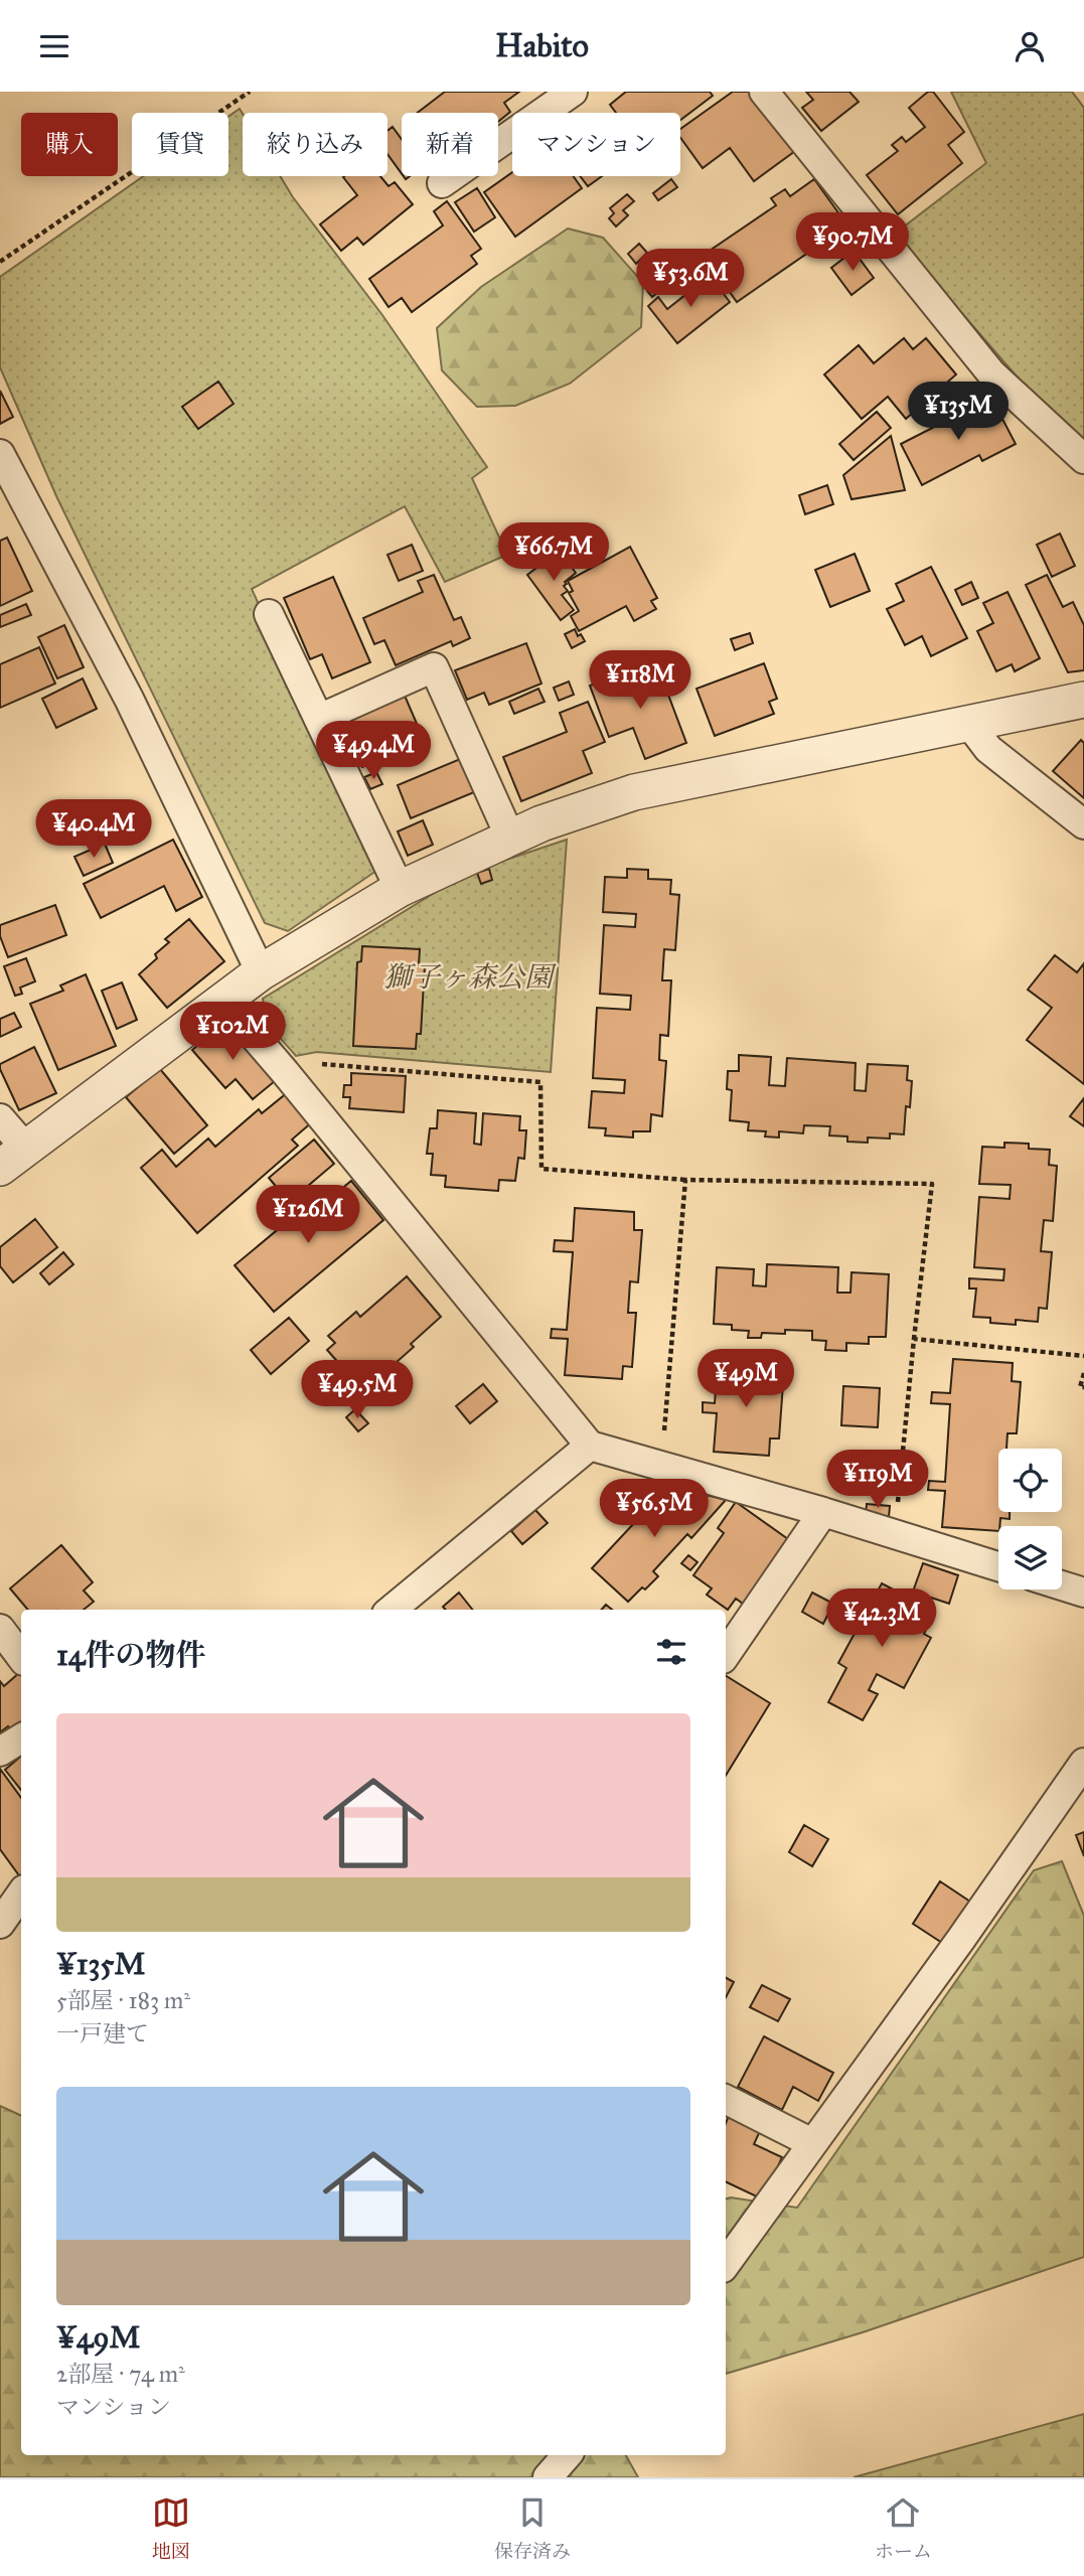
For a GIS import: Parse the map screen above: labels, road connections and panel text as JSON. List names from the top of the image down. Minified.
{"parks":["獅子ヶ森公園"],"page":{"header":"Habito","chip":["購入","賃貸","絞り込み","新着","マンション"],"price":["¥90.7M","¥53.6M","¥135M","¥66.7M","¥118M","¥49.4M","¥40.4M","¥102M","¥126M","¥49M","¥49.5M","¥119M","¥56.5M","¥42.3M"],"heading":"14件の物件","list":[{"name":"¥135M","note":"5部屋 · 183 m² · 一戸建て"},{"name":"¥49M","note":"2部屋 · 74 m² · マンション"}],"tabs":["地図","保存済み","ホーム"]}}
